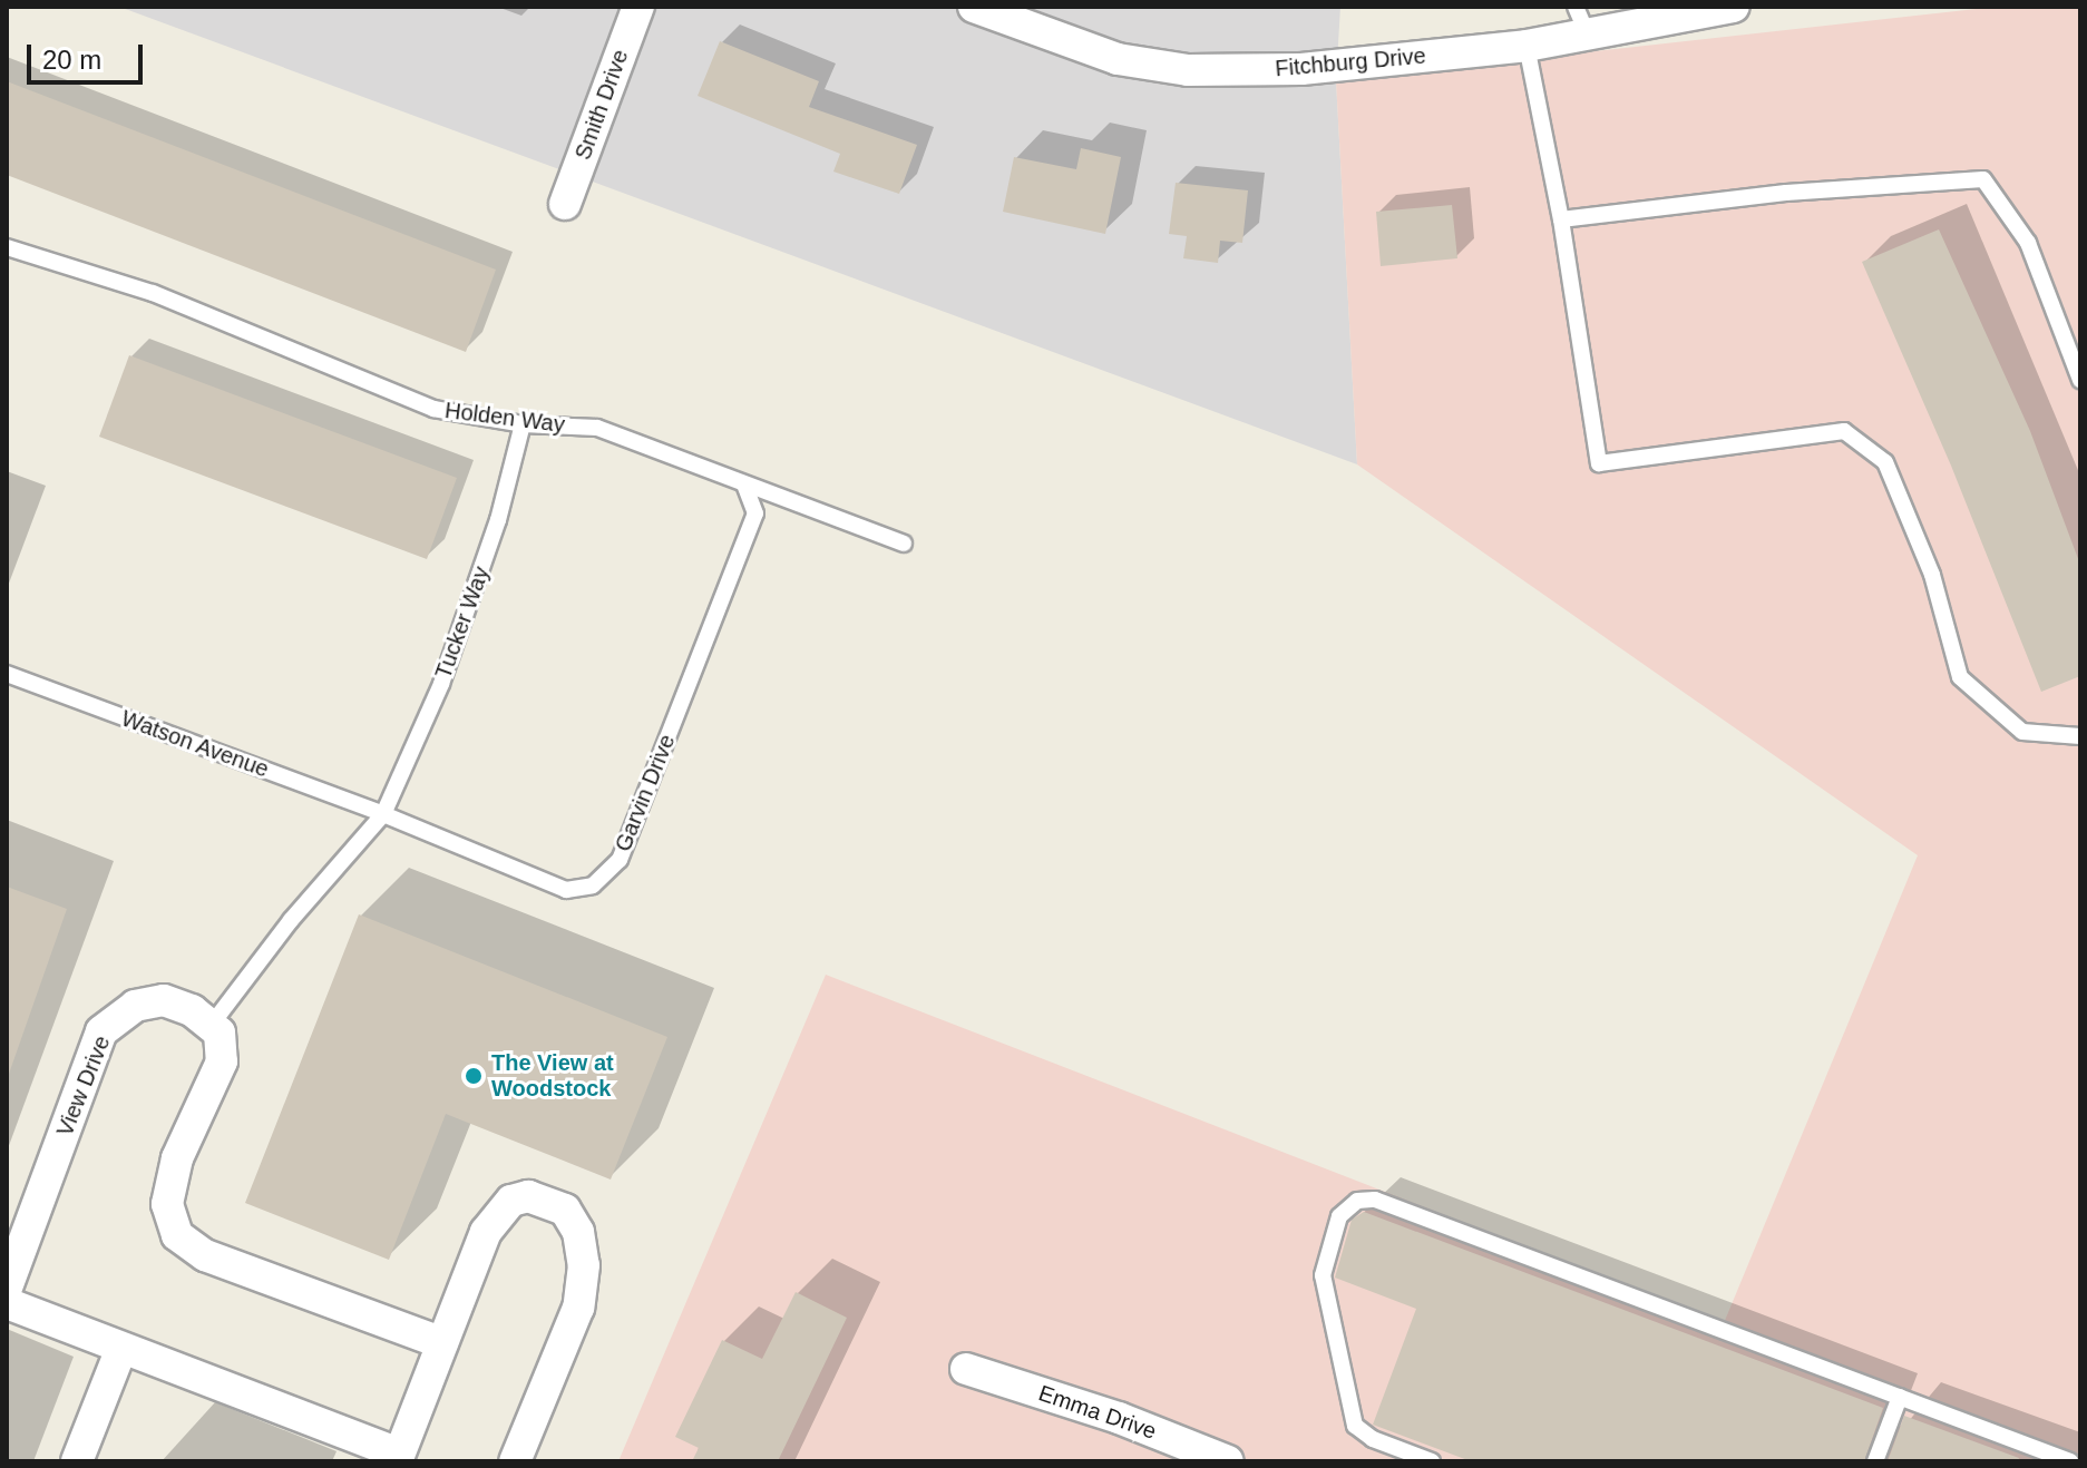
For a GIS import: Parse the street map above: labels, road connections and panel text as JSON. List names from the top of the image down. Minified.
{"streets":{"street":["Fitchburg Drive","Smith Drive","View Drive","Emma Drive"],"lane":["Holden Way","Tucker Way","Watson Avenue","Garvin Drive"]},"crossings":[["Holden Way","Tucker Way"],["Holden Way","Garvin Drive"],["Tucker Way","Watson Avenue"],["Tucker Way","Garvin Drive"],["Tucker Way","View Drive"],["Watson Avenue","Garvin Drive"]],"places":["The View at Woodstock"],"scale_bar":"20 m"}
